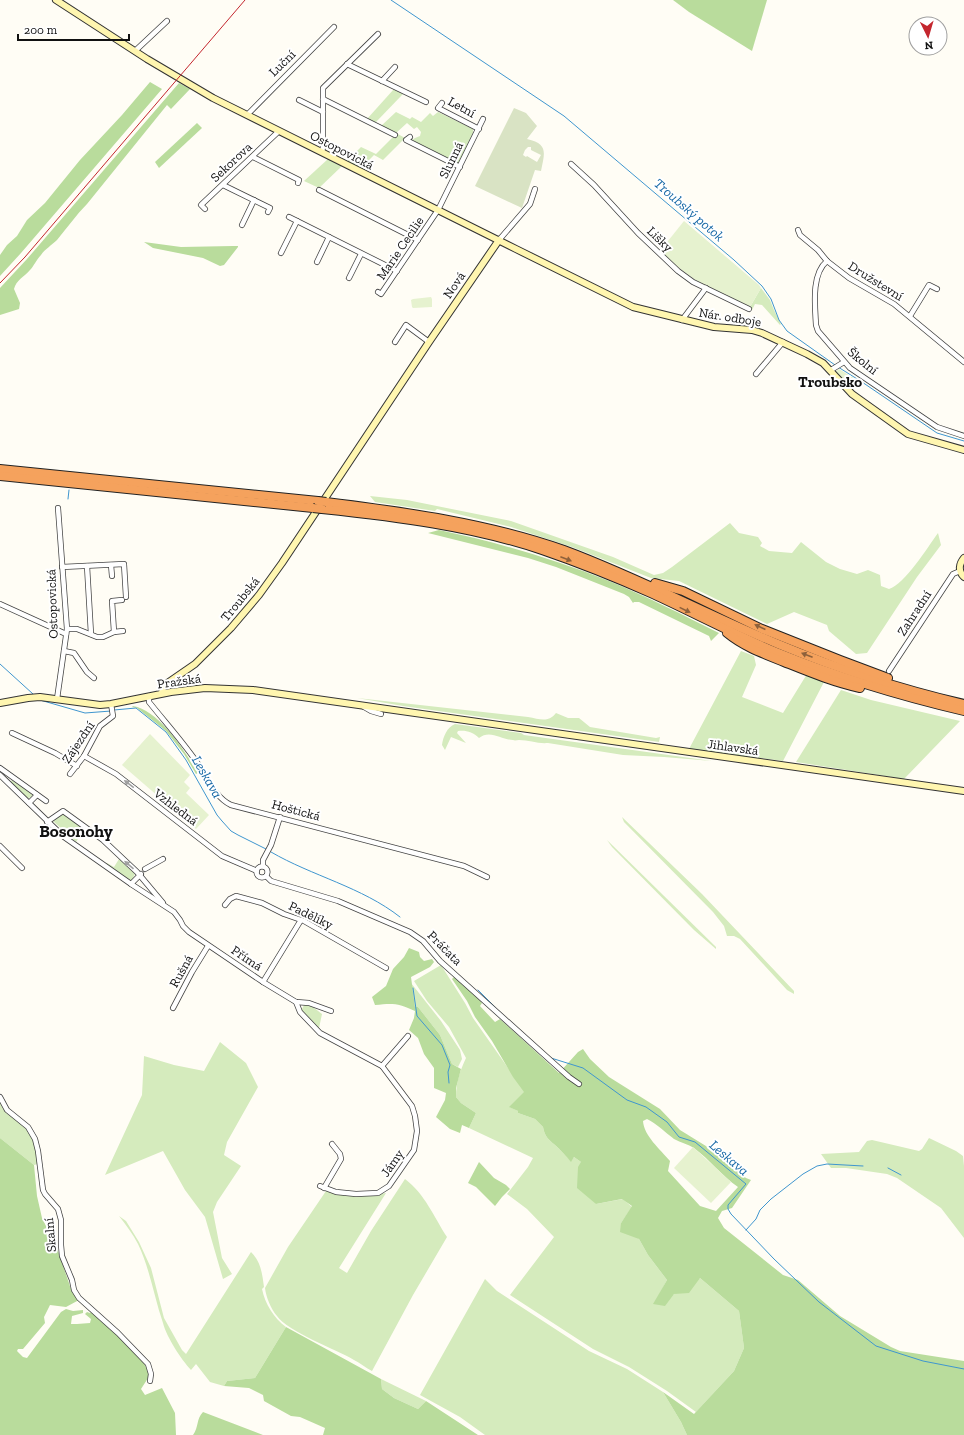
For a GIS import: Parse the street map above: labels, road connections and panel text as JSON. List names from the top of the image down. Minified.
{"streets":{"street":["Luční","Letní","Ostopovická","Slunná","Sekorova","Lišky","Marie Cecilie","Družstevní","Nová","Nár. odboje","Školní","Troubská","Zahradní","Pražská","Zájezdní","Jihlavská","Vzhledná","Hoštická","Padělíky","Práčata","Přímá","Rušná","Jámy","Skalní"]},"crossings":[["Luční","Ostopovická"],["Letní","Slunná"],["Ostopovická","Slunná"],["Ostopovická","Sekorova"],["Ostopovická","Marie Cecilie"],["Ostopovická","Nová"],["Ostopovická","Nár. odboje"],["Ostopovická","Pražská"],["Slunná","Marie Cecilie"],["Družstevní","Školní"],["Nová","Nár. odboje"],["Nová","Troubská"],["Troubská","Pražská"],["Pražská","Zájezdní"],["Pražská","Jihlavská"],["Pražská","Hoštická"],["Zájezdní","Vzhledná"],["Vzhledná","Práčata"],["Přímá","Rušná"]],"one_way":["Vzhledná"],"districts":["Troubsko","Bosonohy"],"water":["Troubský potok","Leskava"],"scale_bar":"200 m","north":"bottom"}
